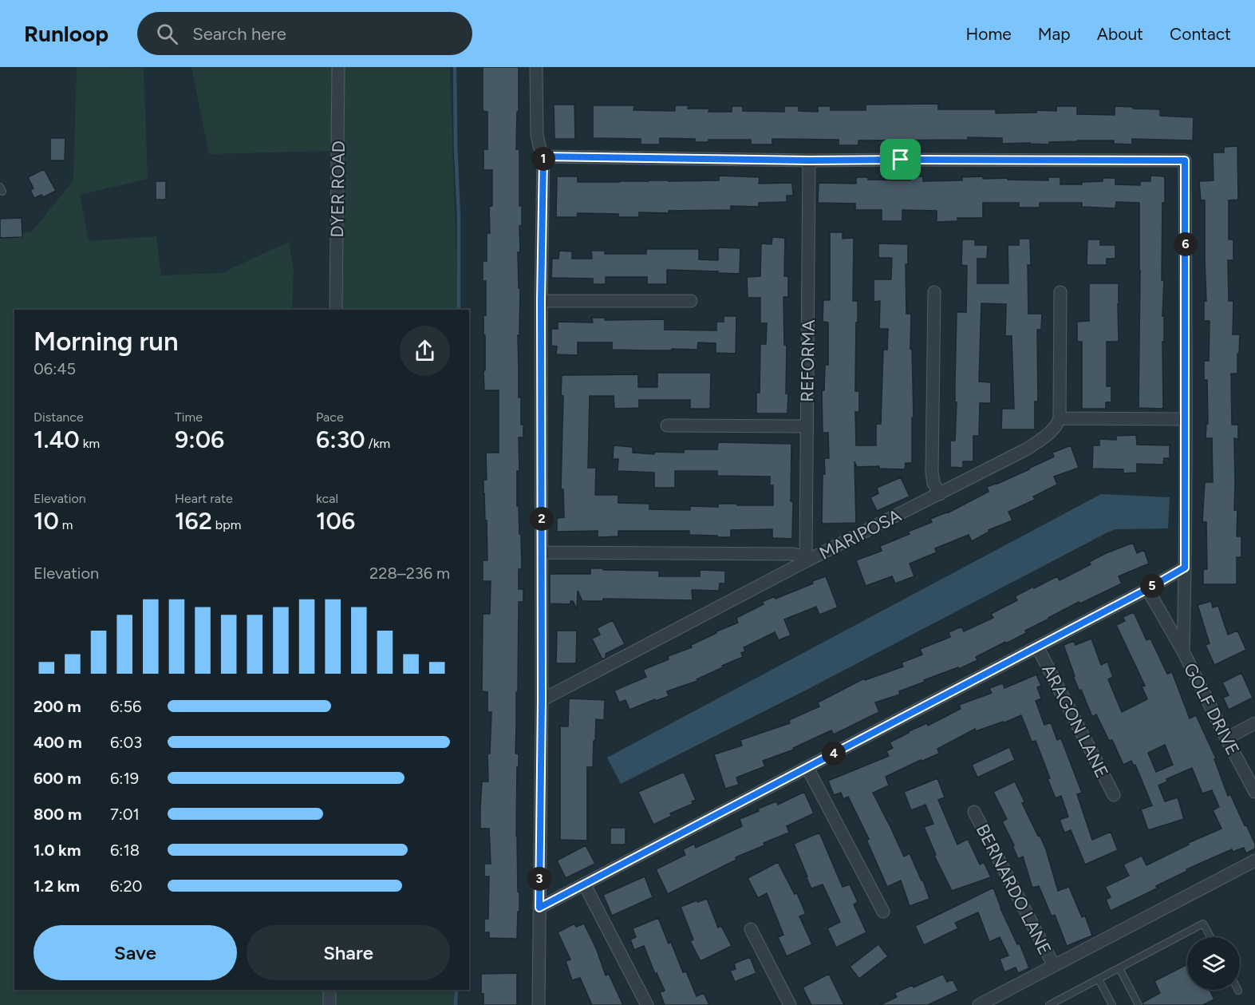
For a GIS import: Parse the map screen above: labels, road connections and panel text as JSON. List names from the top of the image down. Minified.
{"streets":{"street":["DYER ROAD","REFORMA","MARIPOSA","GOLF DRIVE","ARAGON LANE","BERNARDO LANE"]},"crossings":[["REFORMA","MARIPOSA"],["REFORMA","GOLF DRIVE"]],"page":{"header":"Runloop","search":"Search here","nav":["Home","Map","About","Contact"],"pins":["1","6","2","5","4","3"],"heading":["Morning run","06:45"],"stats":[["Distance","1.40 km"],["Time","9:06"],["Pace","6:30 /km"],["Elevation","10 m"],["Heart rate","162 bpm"],["kcal","106"]],"chart":["Elevation","228–236 m"],"list":[{"name":"200 m","note":"6:56"},{"name":"400 m","note":"6:03"},{"name":"600 m","note":"6:19"},{"name":"800 m","note":"7:01"},{"name":"1.0 km","note":"6:18"},{"name":"1.2 km","note":"6:20"}],"buttons":["Save","Share"]}}
